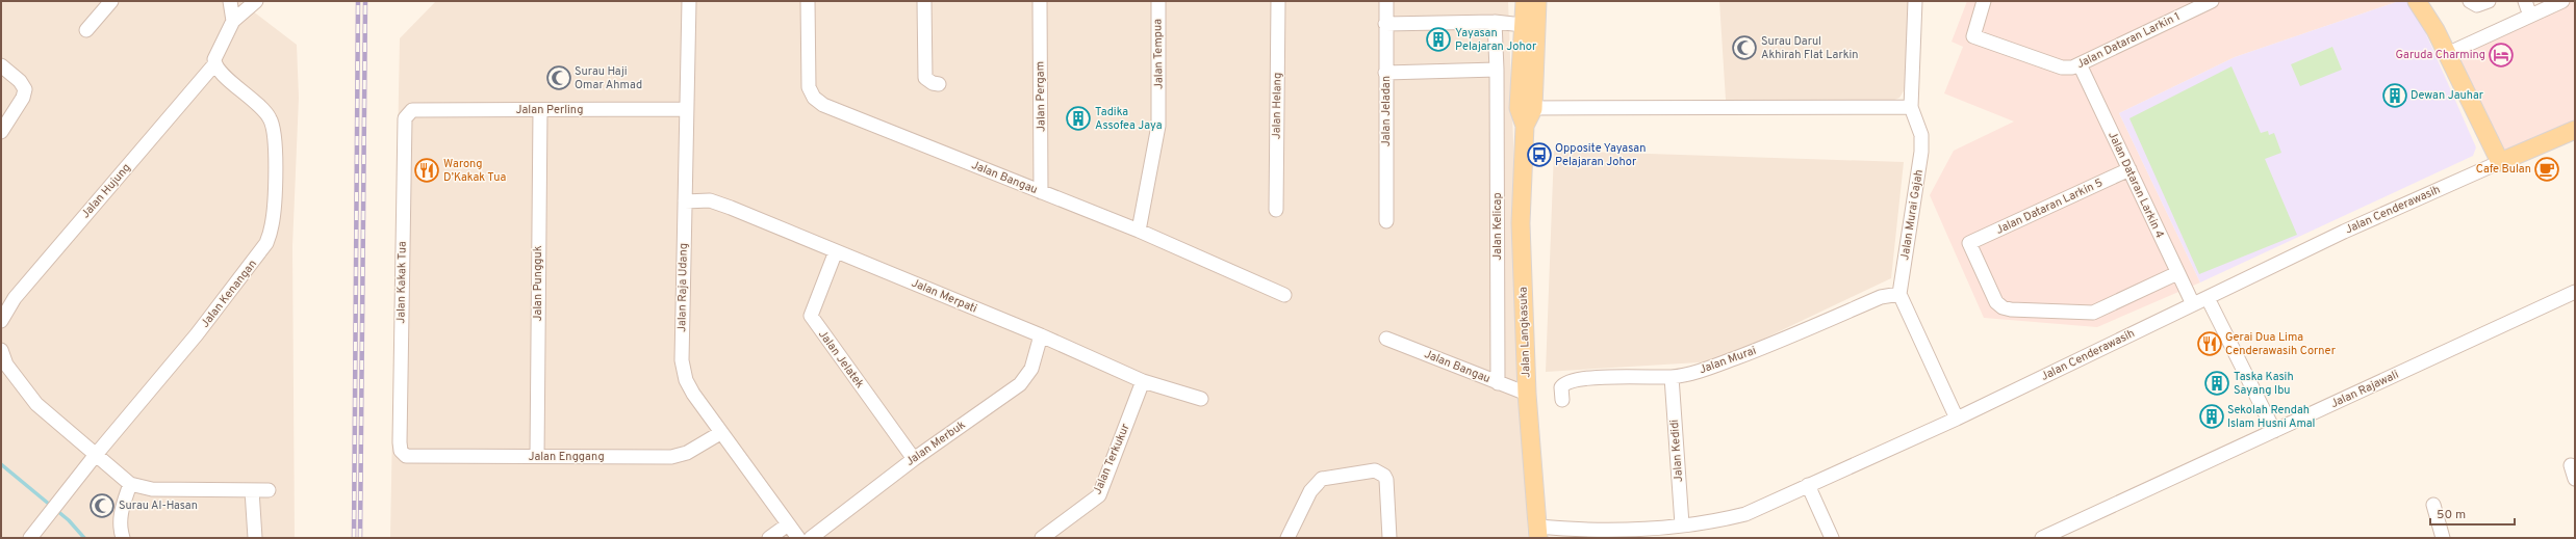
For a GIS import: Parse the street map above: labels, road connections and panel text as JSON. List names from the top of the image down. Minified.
{"streets":{"main road":["Jalan Cenderawasih","Jalan Langkasuka"],"street":["Jalan Dataran Larkin 1","Jalan Tempua","Jalan Pergam","Jalan Helang","Jalan Perling","Jalan Jeladan","Jalan Bangau","Jalan Dataran Larkin 4","Jalan Hujung","Jalan Dataran Larkin 5","Jalan Murai Gajah","Jalan Kelicap","Jalan Kakak Tua","Jalan Pungguk","Jalan Raja Udang","Jalan Kenangan","Jalan Merpati","Jalan Jelatek","Jalan Murai","Jalan Rajawali","Jalan Merbuk","Jalan Kedidi","Jalan Enggang","Jalan Terkukur"]},"crossings":[["Jalan Dataran Larkin 1","Jalan Dataran Larkin 4"],["Jalan Tempua","Jalan Bangau"],["Jalan Pergam","Jalan Bangau"],["Jalan Perling","Jalan Kakak Tua"],["Jalan Perling","Jalan Pungguk"],["Jalan Perling","Jalan Raja Udang"],["Jalan Bangau","Jalan Kelicap"],["Jalan Bangau","Jalan Langkasuka"],["Jalan Dataran Larkin 4","Jalan Dataran Larkin 5"],["Jalan Dataran Larkin 4","Jalan Cenderawasih"],["Jalan Hujung","Jalan Kenangan"],["Jalan Cenderawasih","Jalan Langkasuka"],["Jalan Cenderawasih","Jalan Kedidi"],["Jalan Murai Gajah","Jalan Murai"],["Jalan Kakak Tua","Jalan Enggang"],["Jalan Pungguk","Jalan Enggang"],["Jalan Raja Udang","Jalan Merpati"],["Jalan Raja Udang","Jalan Enggang"],["Jalan Merpati","Jalan Jelatek"],["Jalan Merpati","Jalan Merbuk"],["Jalan Merpati","Jalan Terkukur"],["Jalan Jelatek","Jalan Merbuk"],["Jalan Murai","Jalan Kedidi"]],"places":{"building":["Yayasan Pelajaran Johor","Dewan Jauhar","Tadika Assofea Jaya","Taska Kasih Sayang Ibu","Sekolah Rendah Islam Husni Amal"],"mosque":["Surau Darul Akhirah Flat Larkin","Surau Haji Omar Ahmad","Surau Al-Hasan"],"hotel":["Garuda Charming"],"bus stop":["Opposite Yayasan Pelajaran Johor"],"cafe":["Cafe Bulan"],"restaurant":["Warong D’Kakak Tua","Gerai Dua Lima Cenderawasih Corner"]},"scale_bar":"50 m"}
